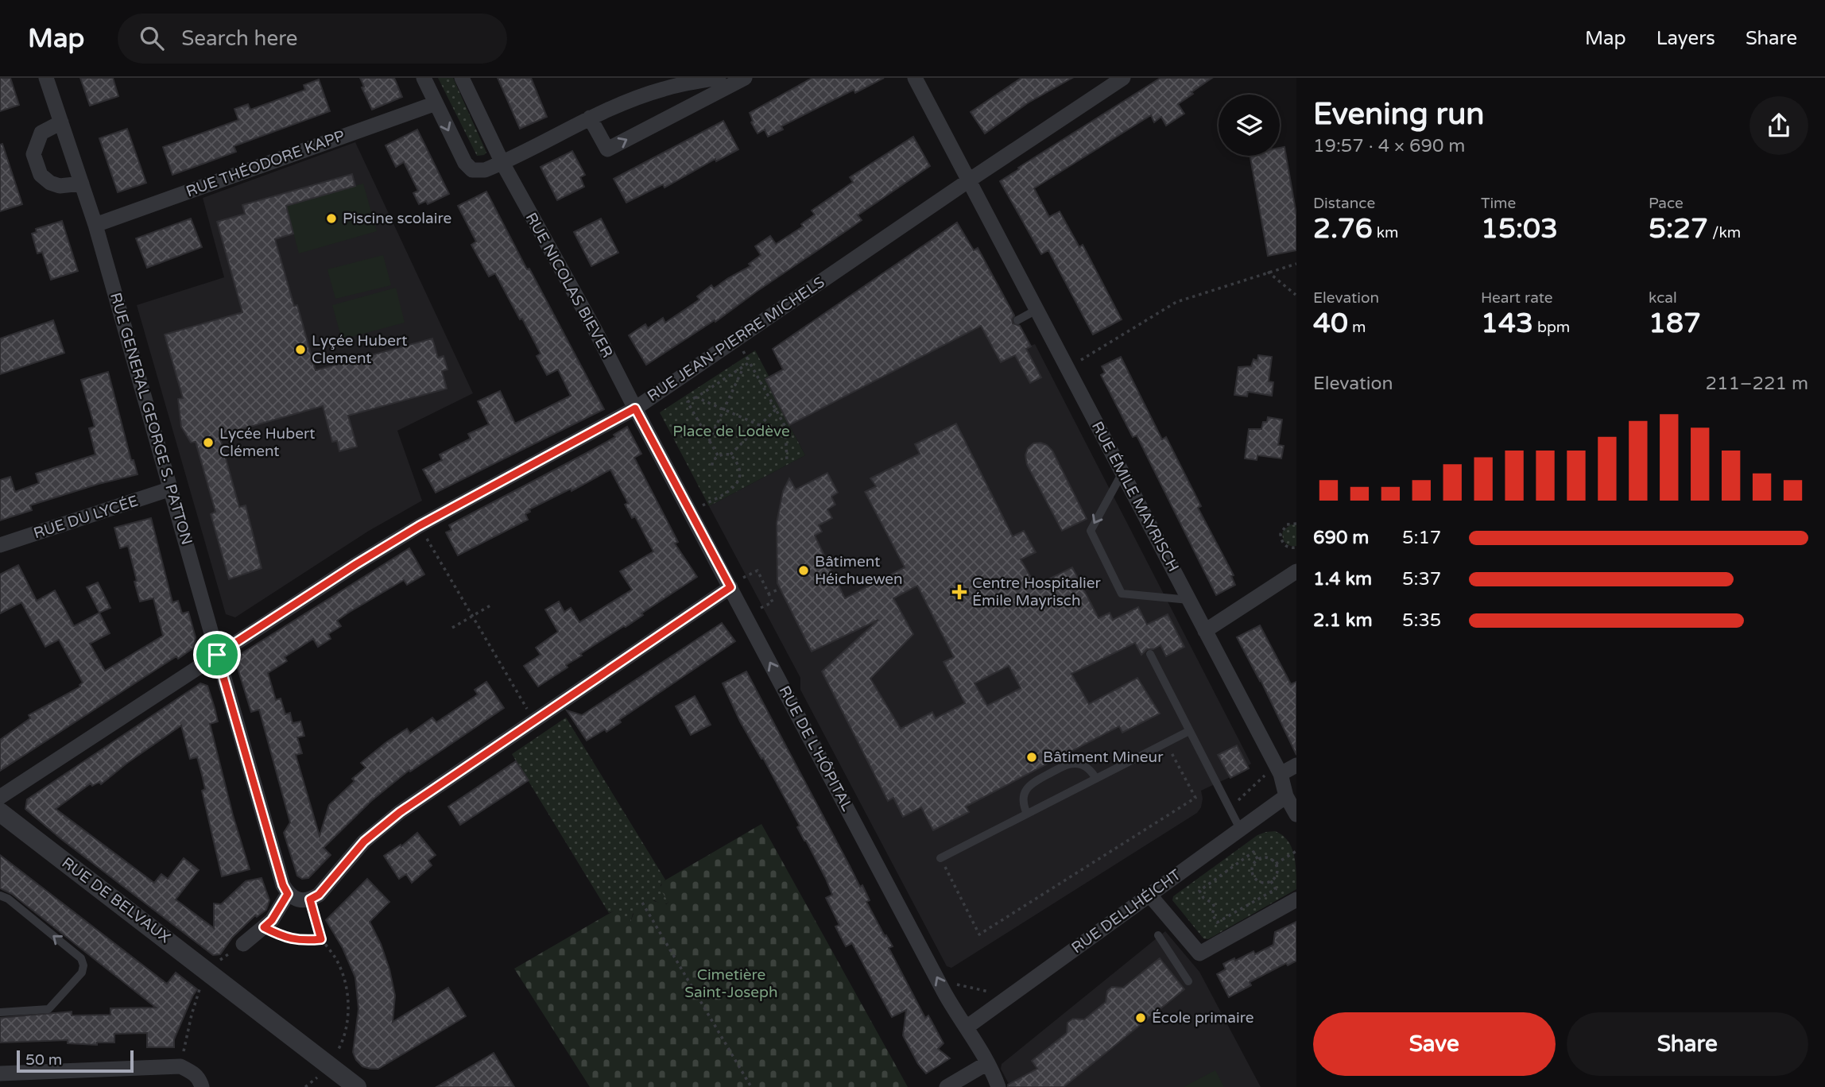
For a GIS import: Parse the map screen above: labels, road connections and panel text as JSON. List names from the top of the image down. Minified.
{"streets":{"street":["RUE THÉODORE KAPP","RUE NICOLAS BIEVER","RUE JEAN-PIERRE MICHELS","RUE GENERAL GEORGE S. PATTON","RUE ÉMILE MAYRISCH","RUE DU LYCÉE","RUE DE L'HÔPITAL","RUE DE BELVAUX","RUE DELLHÉICHT"]},"crossings":[["RUE THÉODORE KAPP","RUE GENERAL GEORGE S. PATTON"],["RUE NICOLAS BIEVER","RUE JEAN-PIERRE MICHELS"],["RUE NICOLAS BIEVER","RUE DE L'HÔPITAL"],["RUE JEAN-PIERRE MICHELS","RUE GENERAL GEORGE S. PATTON"],["RUE JEAN-PIERRE MICHELS","RUE ÉMILE MAYRISCH"],["RUE JEAN-PIERRE MICHELS","RUE DE L'HÔPITAL"],["RUE GENERAL GEORGE S. PATTON","RUE DU LYCÉE"],["RUE ÉMILE MAYRISCH","RUE DELLHÉICHT"],["RUE DE L'HÔPITAL","RUE DELLHÉICHT"]],"one_way":["RUE DE L'HÔPITAL"],"parks":["Place de Lodève","Cimetière Saint-Joseph"],"places":{"other":["Piscine scolaire","Lyçée Hubert Clement","Lycée Hubert Clément","Bâtiment Héichuewen","Bâtiment Mineur","École primaire"],"health":["Centre Hospitalier Émile Mayrisch"]},"scale_bar":"50 m","page":{"header":"Map","search":"Search here","nav":["Map","Layers","Share"],"heading":["Evening run","19:57 · 4 × 690 m"],"stats":[["Distance","2.76 km"],["Time","15:03"],["Pace","5:27 /km"],["Elevation","40 m"],["Heart rate","143 bpm"],["kcal","187"]],"chart":["Elevation","211–221 m"],"list":[{"name":"690 m","note":"5:17"},{"name":"1.4 km","note":"5:37"},{"name":"2.1 km","note":"5:35"}],"buttons":["Save","Share"],"scale":"50 m"}}
